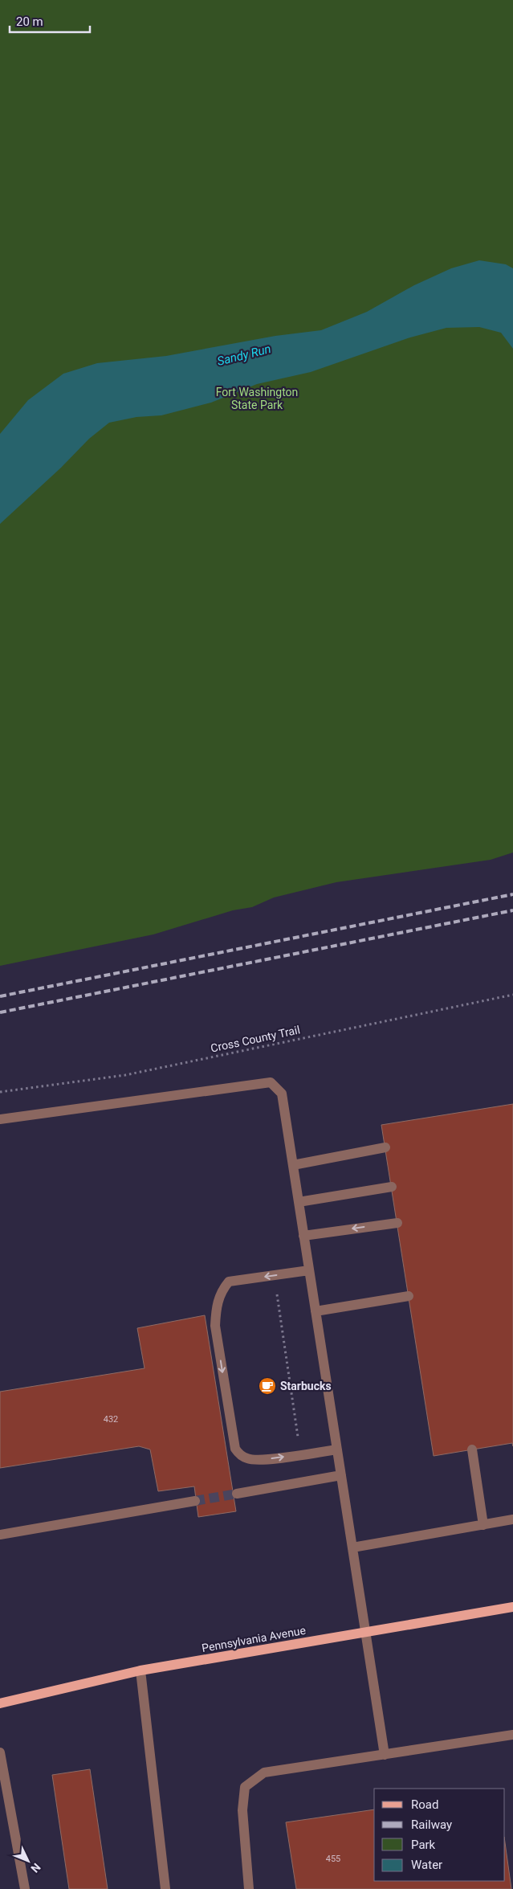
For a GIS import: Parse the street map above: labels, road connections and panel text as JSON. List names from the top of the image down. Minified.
{"streets":{"main road":["Pennsylvania Avenue"],"path":["Cross County Trail"]},"water":["Sandy Run"],"parks":["Fort Washington State Park"],"places":{"cafe":["Starbucks"]},"house_numbers":["432","455"],"legend":["Road","Railway","Park","Water"],"scale_bar":"20 m","north":"bottom right"}
